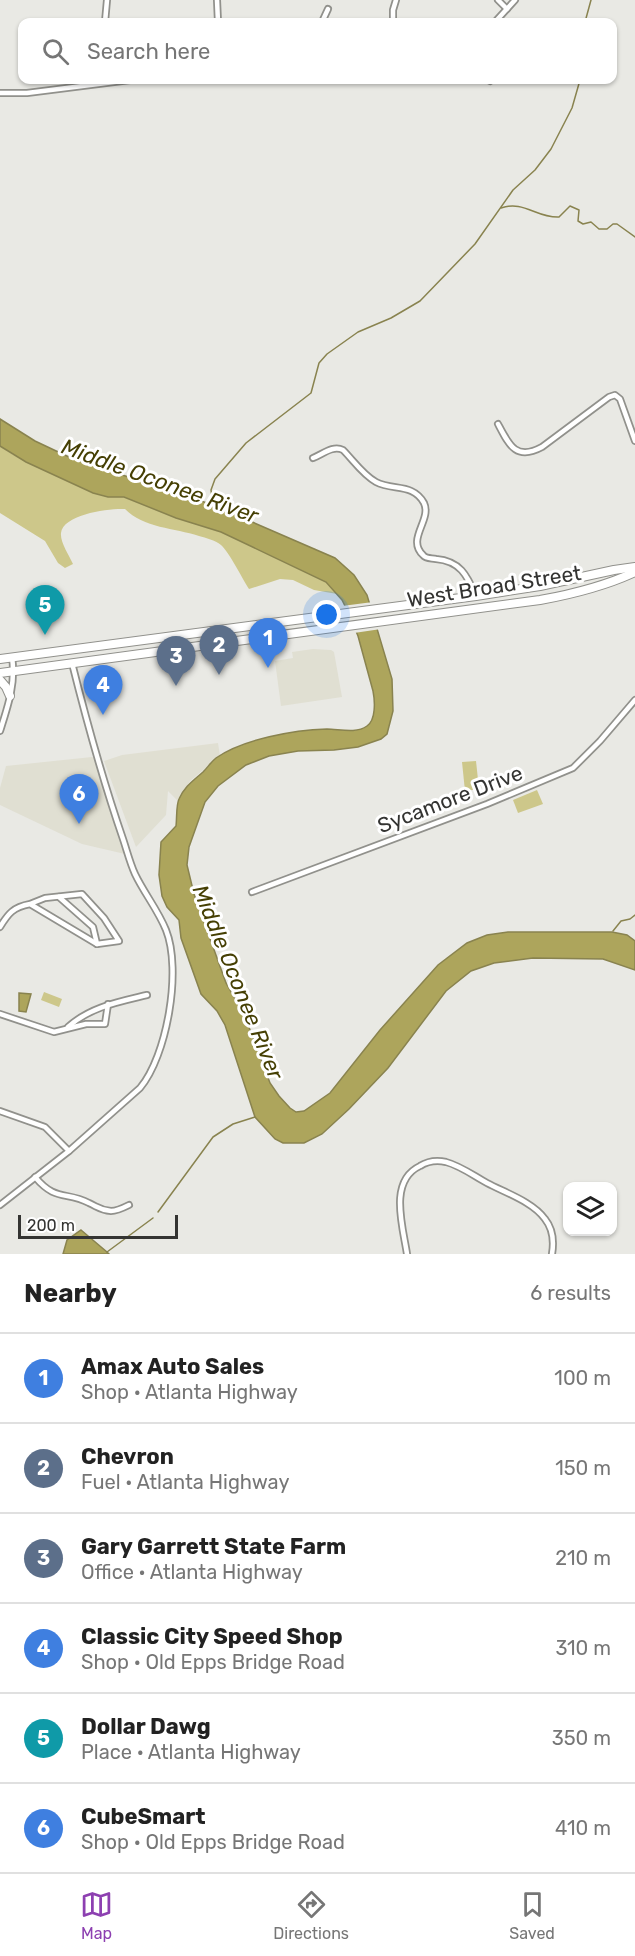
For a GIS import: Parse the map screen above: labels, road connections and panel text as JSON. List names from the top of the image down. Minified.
{"streets":{"main road":["West Broad Street"],"street":["Sycamore Drive"]},"water":["Middle Oconee River"],"scale_bar":"200 m","page":{"search":"Search here","pins":["5","1","2","3","4","6"],"scale":"200 m","heading":["Nearby","6 results"],"list":[{"mark":"1","name":"Amax Auto Sales","note":"Shop · Atlanta Highway","value":"100 m"},{"mark":"2","name":"Chevron","note":"Fuel · Atlanta Highway","value":"150 m"},{"mark":"3","name":"Gary Garrett State Farm","note":"Office · Atlanta Highway","value":"210 m"},{"mark":"4","name":"Classic City Speed Shop","note":"Shop · Old Epps Bridge Road","value":"310 m"},{"mark":"5","name":"Dollar Dawg","note":"Place · Atlanta Highway","value":"350 m"},{"mark":"6","name":"CubeSmart","note":"Shop · Old Epps Bridge Road","value":"410 m"}],"nav":["Map","Directions","Saved"]}}
